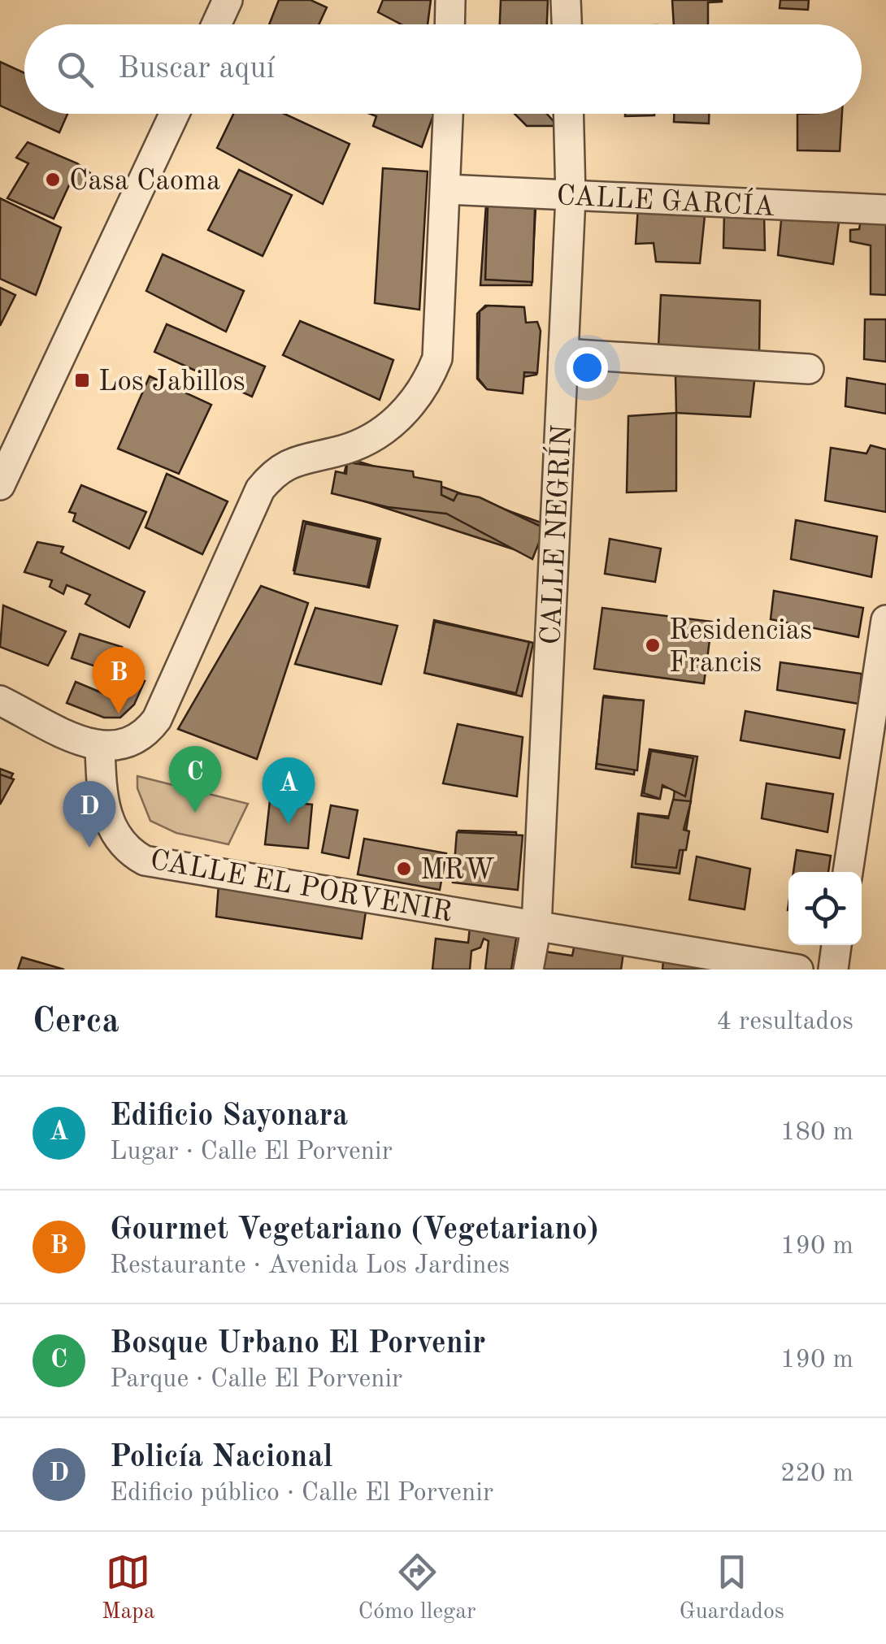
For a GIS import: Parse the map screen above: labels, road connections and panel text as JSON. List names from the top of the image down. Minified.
{"streets":{"street":["CALLE GARCÍA","CALLE NEGRÍN","CALLE EL PORVENIR"]},"crossings":[["CALLE GARCÍA","CALLE NEGRÍN"],["CALLE NEGRÍN","CALLE EL PORVENIR"]],"places":{"other":["Casa Caoma","Residencias Francis","MRW"],"transit":["Los Jabillos"]},"page":{"search":"Buscar aquí","pins":["B","C","A","D"],"heading":["Cerca","4 resultados"],"list":[{"mark":"A","name":"Edificio Sayonara","note":"Lugar · Calle El Porvenir","value":"180 m"},{"mark":"B","name":"Gourmet Vegetariano (Vegetariano)","note":"Restaurante · Avenida Los Jardines","value":"190 m"},{"mark":"C","name":"Bosque Urbano El Porvenir","note":"Parque · Calle El Porvenir","value":"190 m"},{"mark":"D","name":"Policía Nacional","note":"Edificio público · Calle El Porvenir","value":"220 m"}],"nav":["Mapa","Cómo llegar","Guardados"]}}
